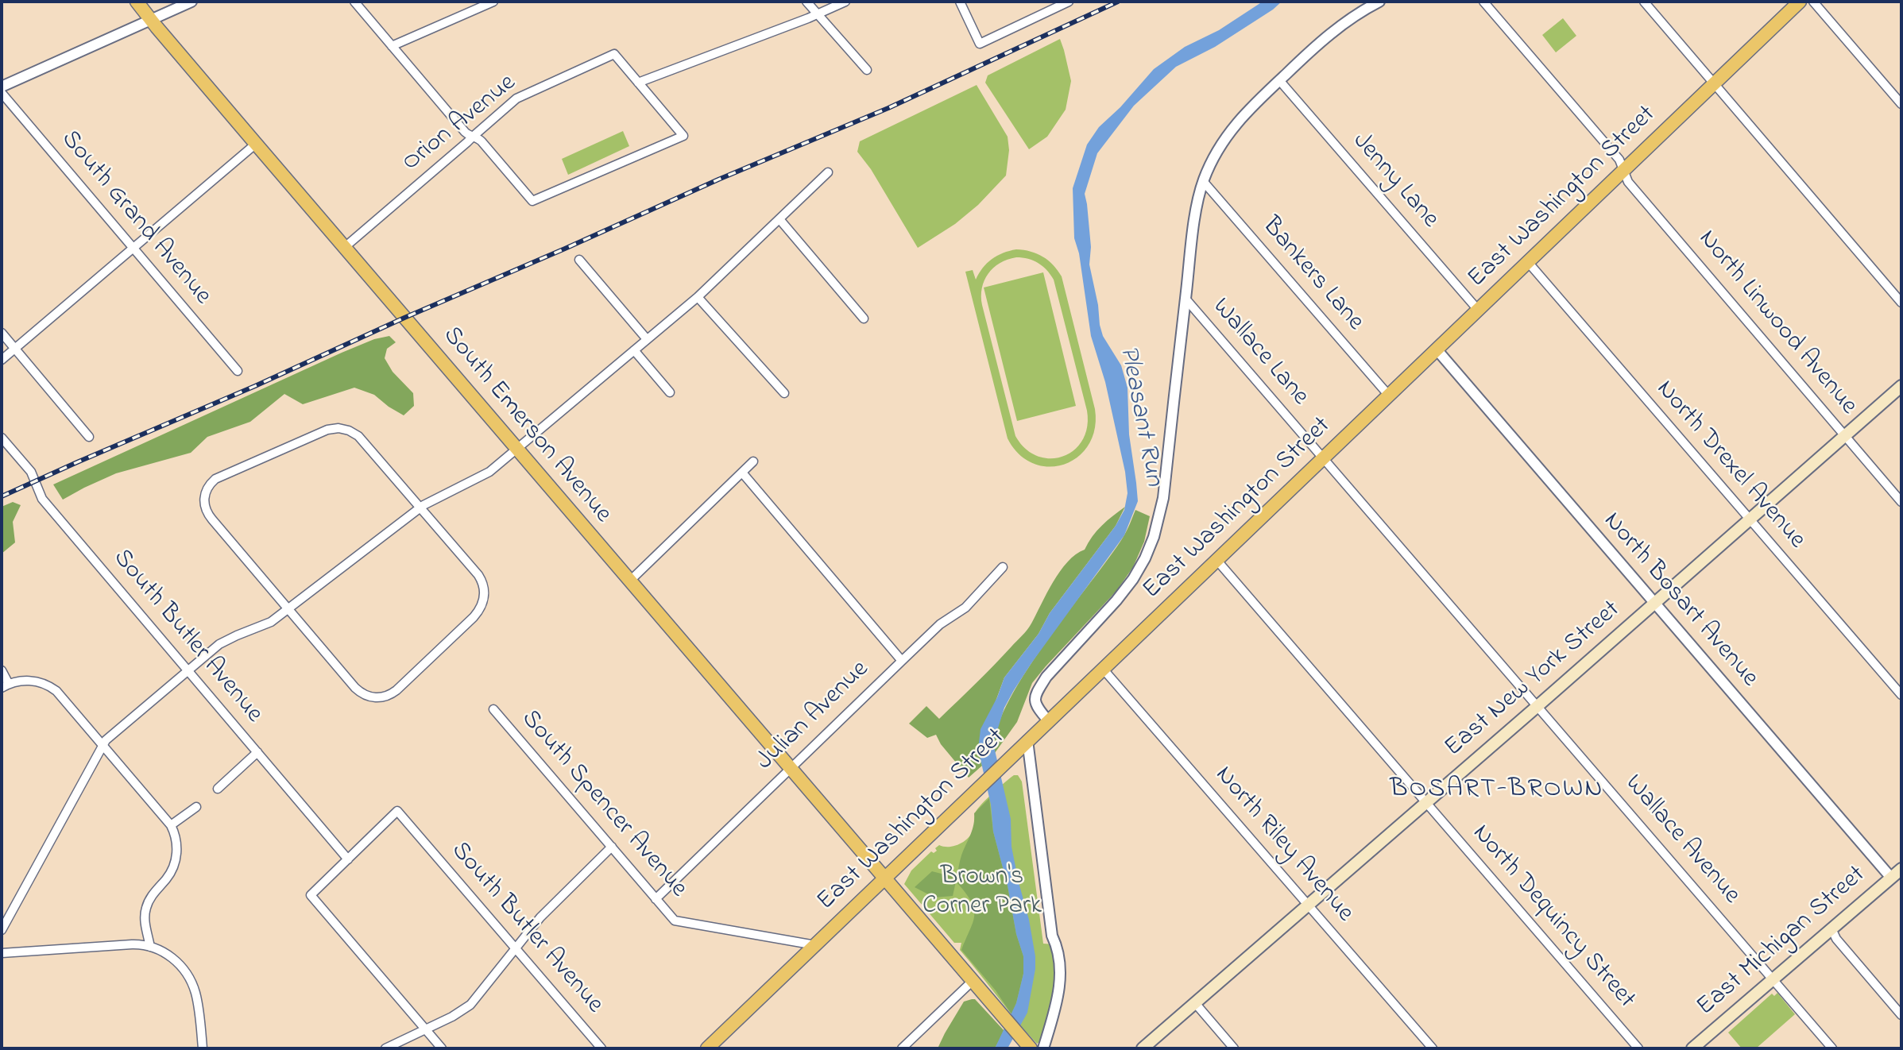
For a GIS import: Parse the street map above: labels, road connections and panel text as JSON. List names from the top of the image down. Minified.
{"streets":{"main road":["East Washington Street","South Emerson Avenue","East New York Street","East Michigan Street"],"street":["Orion Avenue","Jenny Lane","South Grand Avenue","Bankers Lane","North Linwood Avenue","Wallace Lane","North Drexel Avenue","North Bosart Avenue","South Butler Avenue","Julian Avenue","South Spencer Avenue","Wallace Avenue","North Riley Avenue","North Dequincy Street"]},"crossings":[["Orion Avenue","South Emerson Avenue"],["Jenny Lane","East Washington Street"],["East Washington Street","Bankers Lane"],["East Washington Street","North Linwood Avenue"],["East Washington Street","Wallace Lane"],["East Washington Street","South Emerson Avenue"],["East Washington Street","North Drexel Avenue"],["East Washington Street","North Bosart Avenue"],["East Washington Street","South Spencer Avenue"],["East Washington Street","Wallace Avenue"],["East Washington Street","North Riley Avenue"],["East Washington Street","North Dequincy Street"],["North Linwood Avenue","East New York Street"],["Wallace Lane","Wallace Avenue"],["South Emerson Avenue","Julian Avenue"],["North Drexel Avenue","East New York Street"],["North Bosart Avenue","East New York Street"],["North Bosart Avenue","East Michigan Street"],["East New York Street","Wallace Avenue"],["East New York Street","North Riley Avenue"],["East New York Street","North Dequincy Street"],["Julian Avenue","South Spencer Avenue"],["Wallace Avenue","East Michigan Street"]],"districts":["BOSART-BROWN"],"water":["Pleasant Run"],"parks":["Brown's Corner Park"]}
